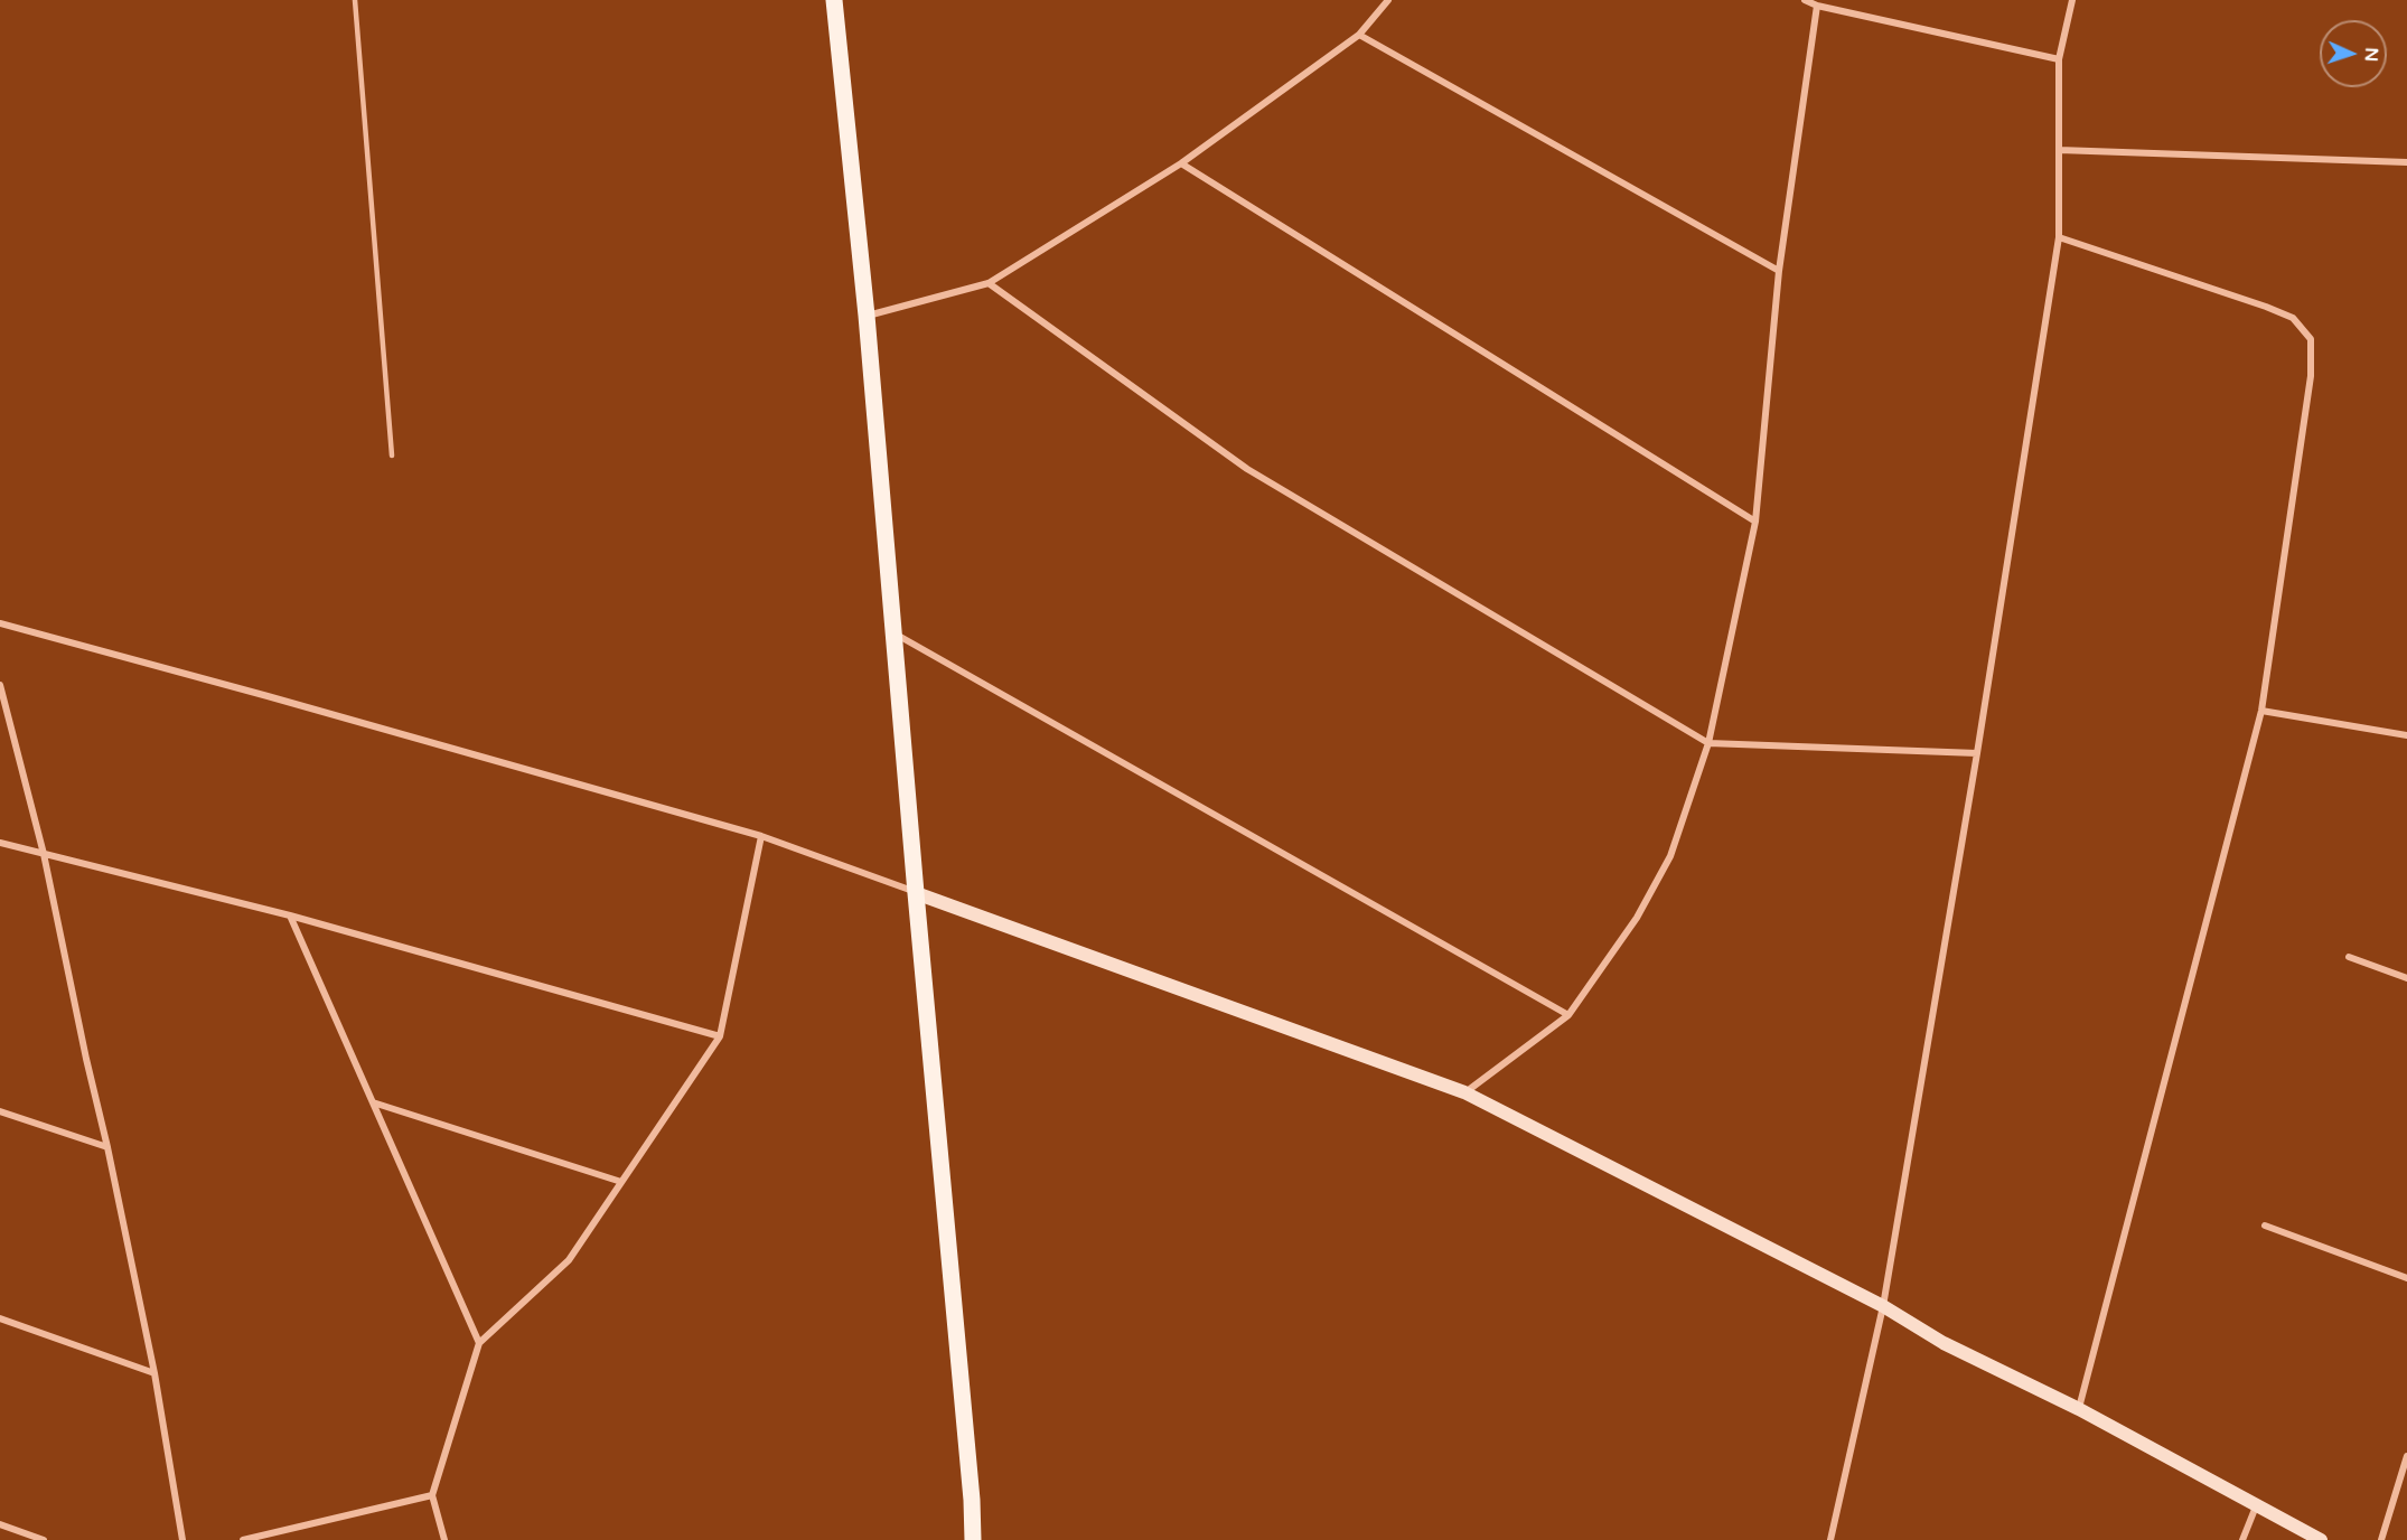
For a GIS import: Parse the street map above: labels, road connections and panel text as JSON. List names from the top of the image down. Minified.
{"north":"right"}
